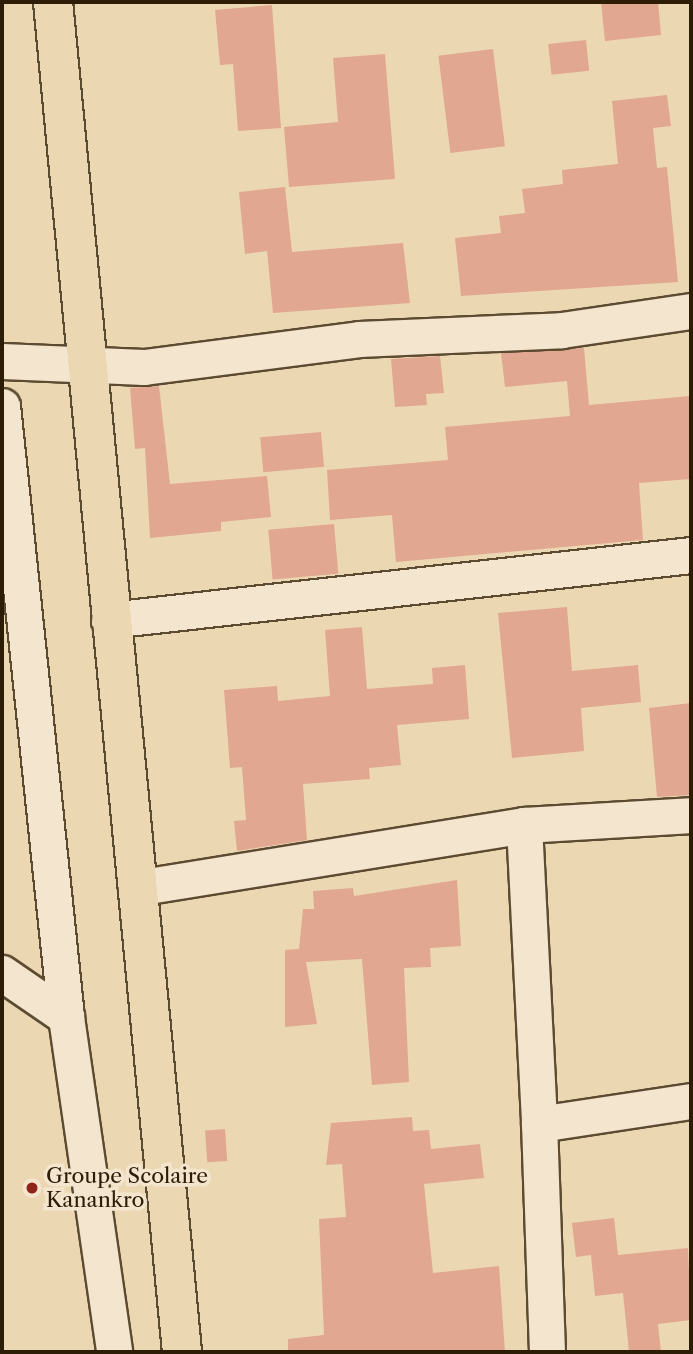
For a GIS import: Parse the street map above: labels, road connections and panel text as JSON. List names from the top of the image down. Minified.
{"places":["Groupe Scolaire Kanankro"]}
